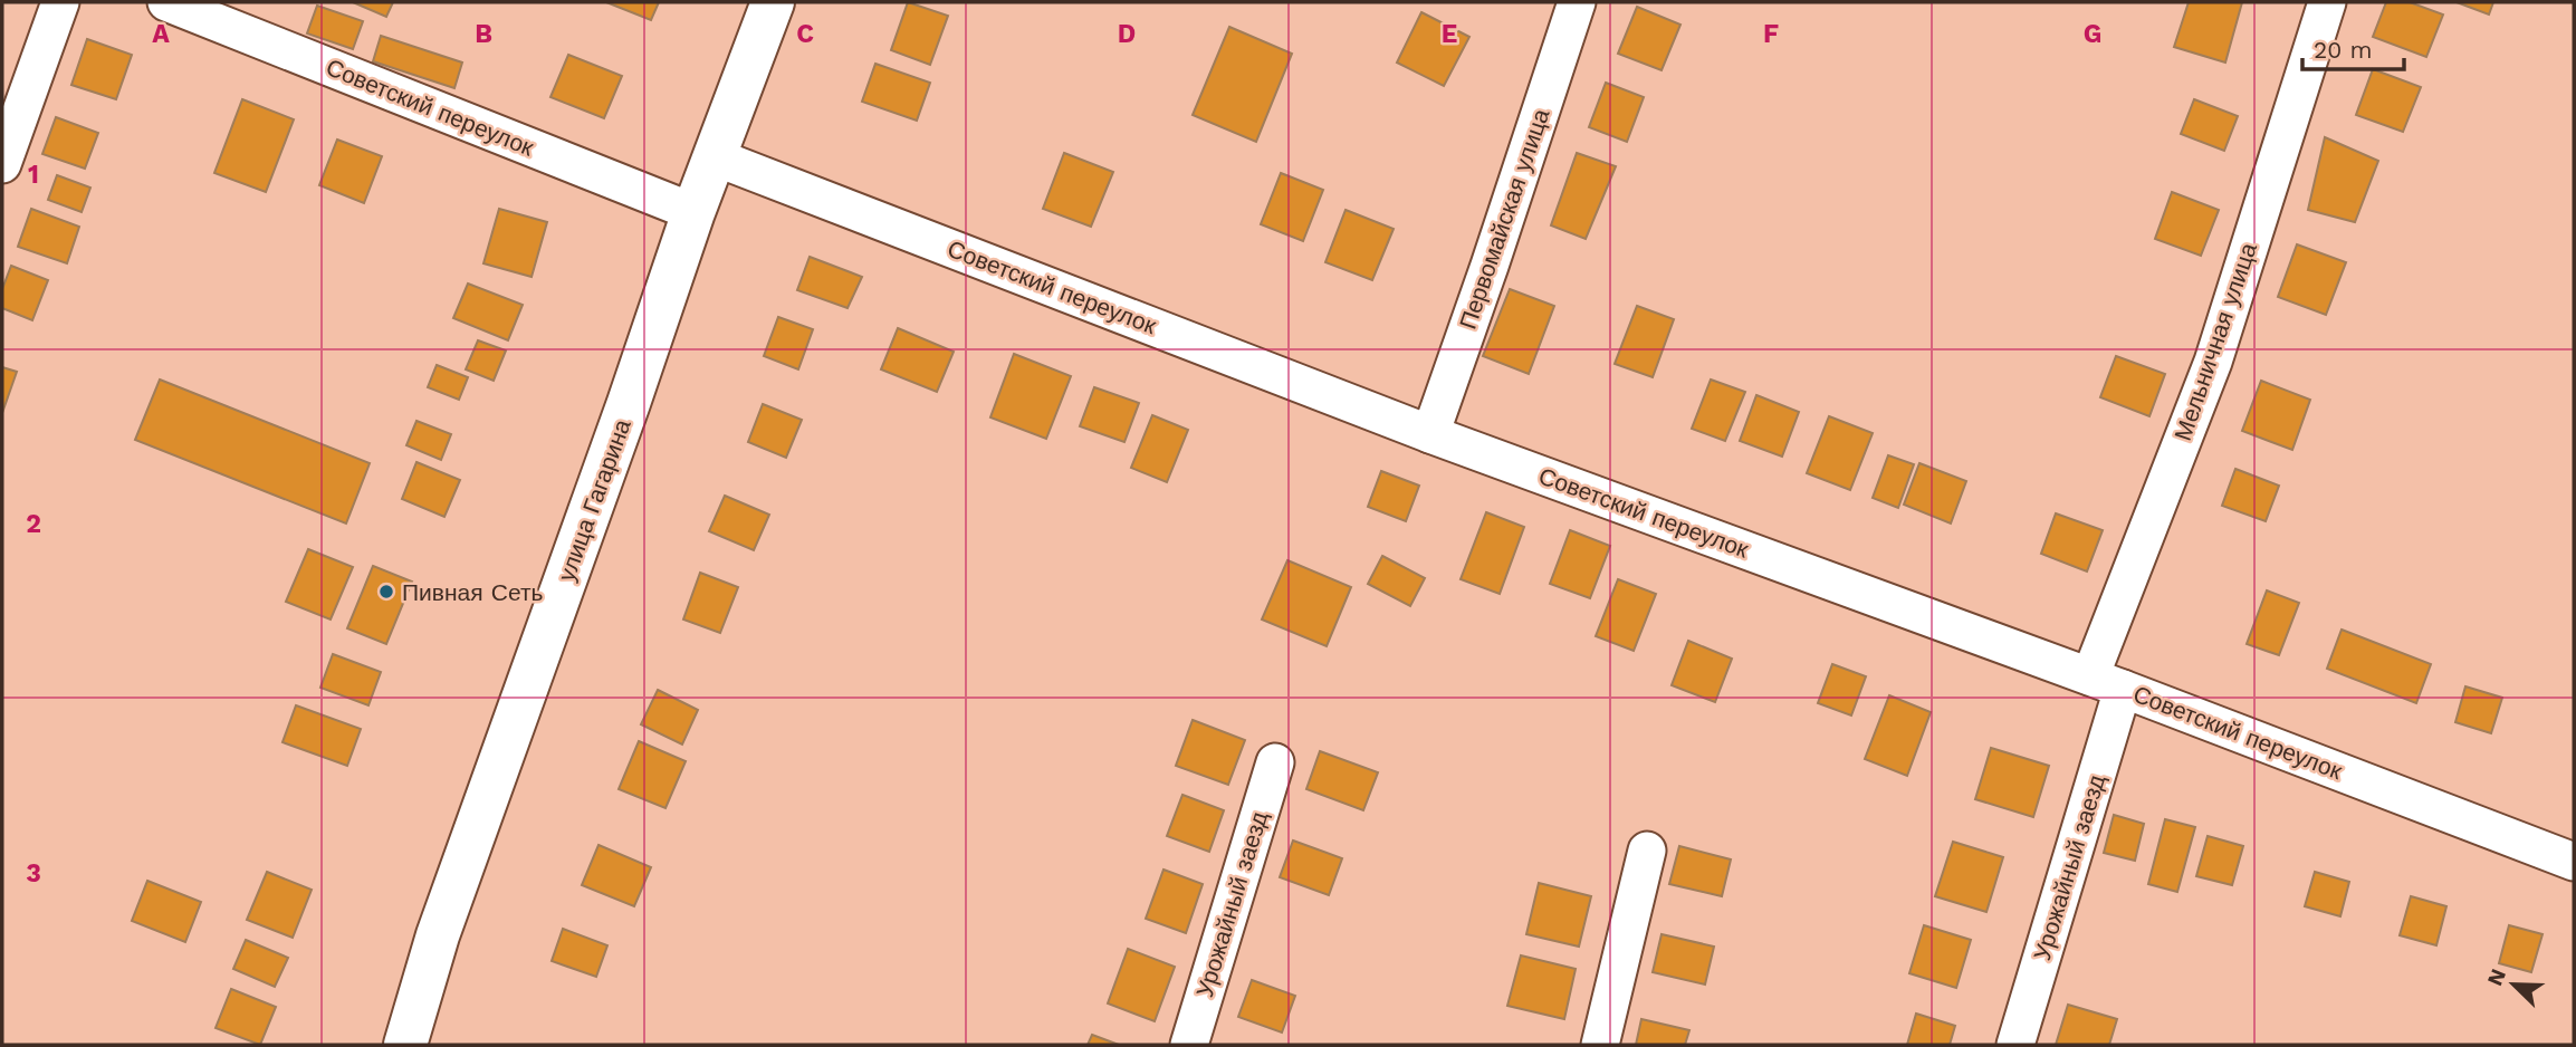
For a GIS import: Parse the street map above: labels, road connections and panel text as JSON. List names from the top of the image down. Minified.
{"streets":{"main road":["улица Гагарина"],"street":["Советский переулок","Первомайская улица","Мельничная улица","Урожайный заезд"]},"crossings":[["Советский переулок","Первомайская улица"],["Советский переулок","Мельничная улица"],["Советский переулок","улица Гагарина"],["Советский переулок","Урожайный заезд"],["Мельничная улица","Урожайный заезд"]],"places":["Пивная Сеть"],"scale_bar":"20 m","north":"top left","grid":{"columns":["A","B","C","D","E","F","G"],"rows":["1","2","3"]}}
